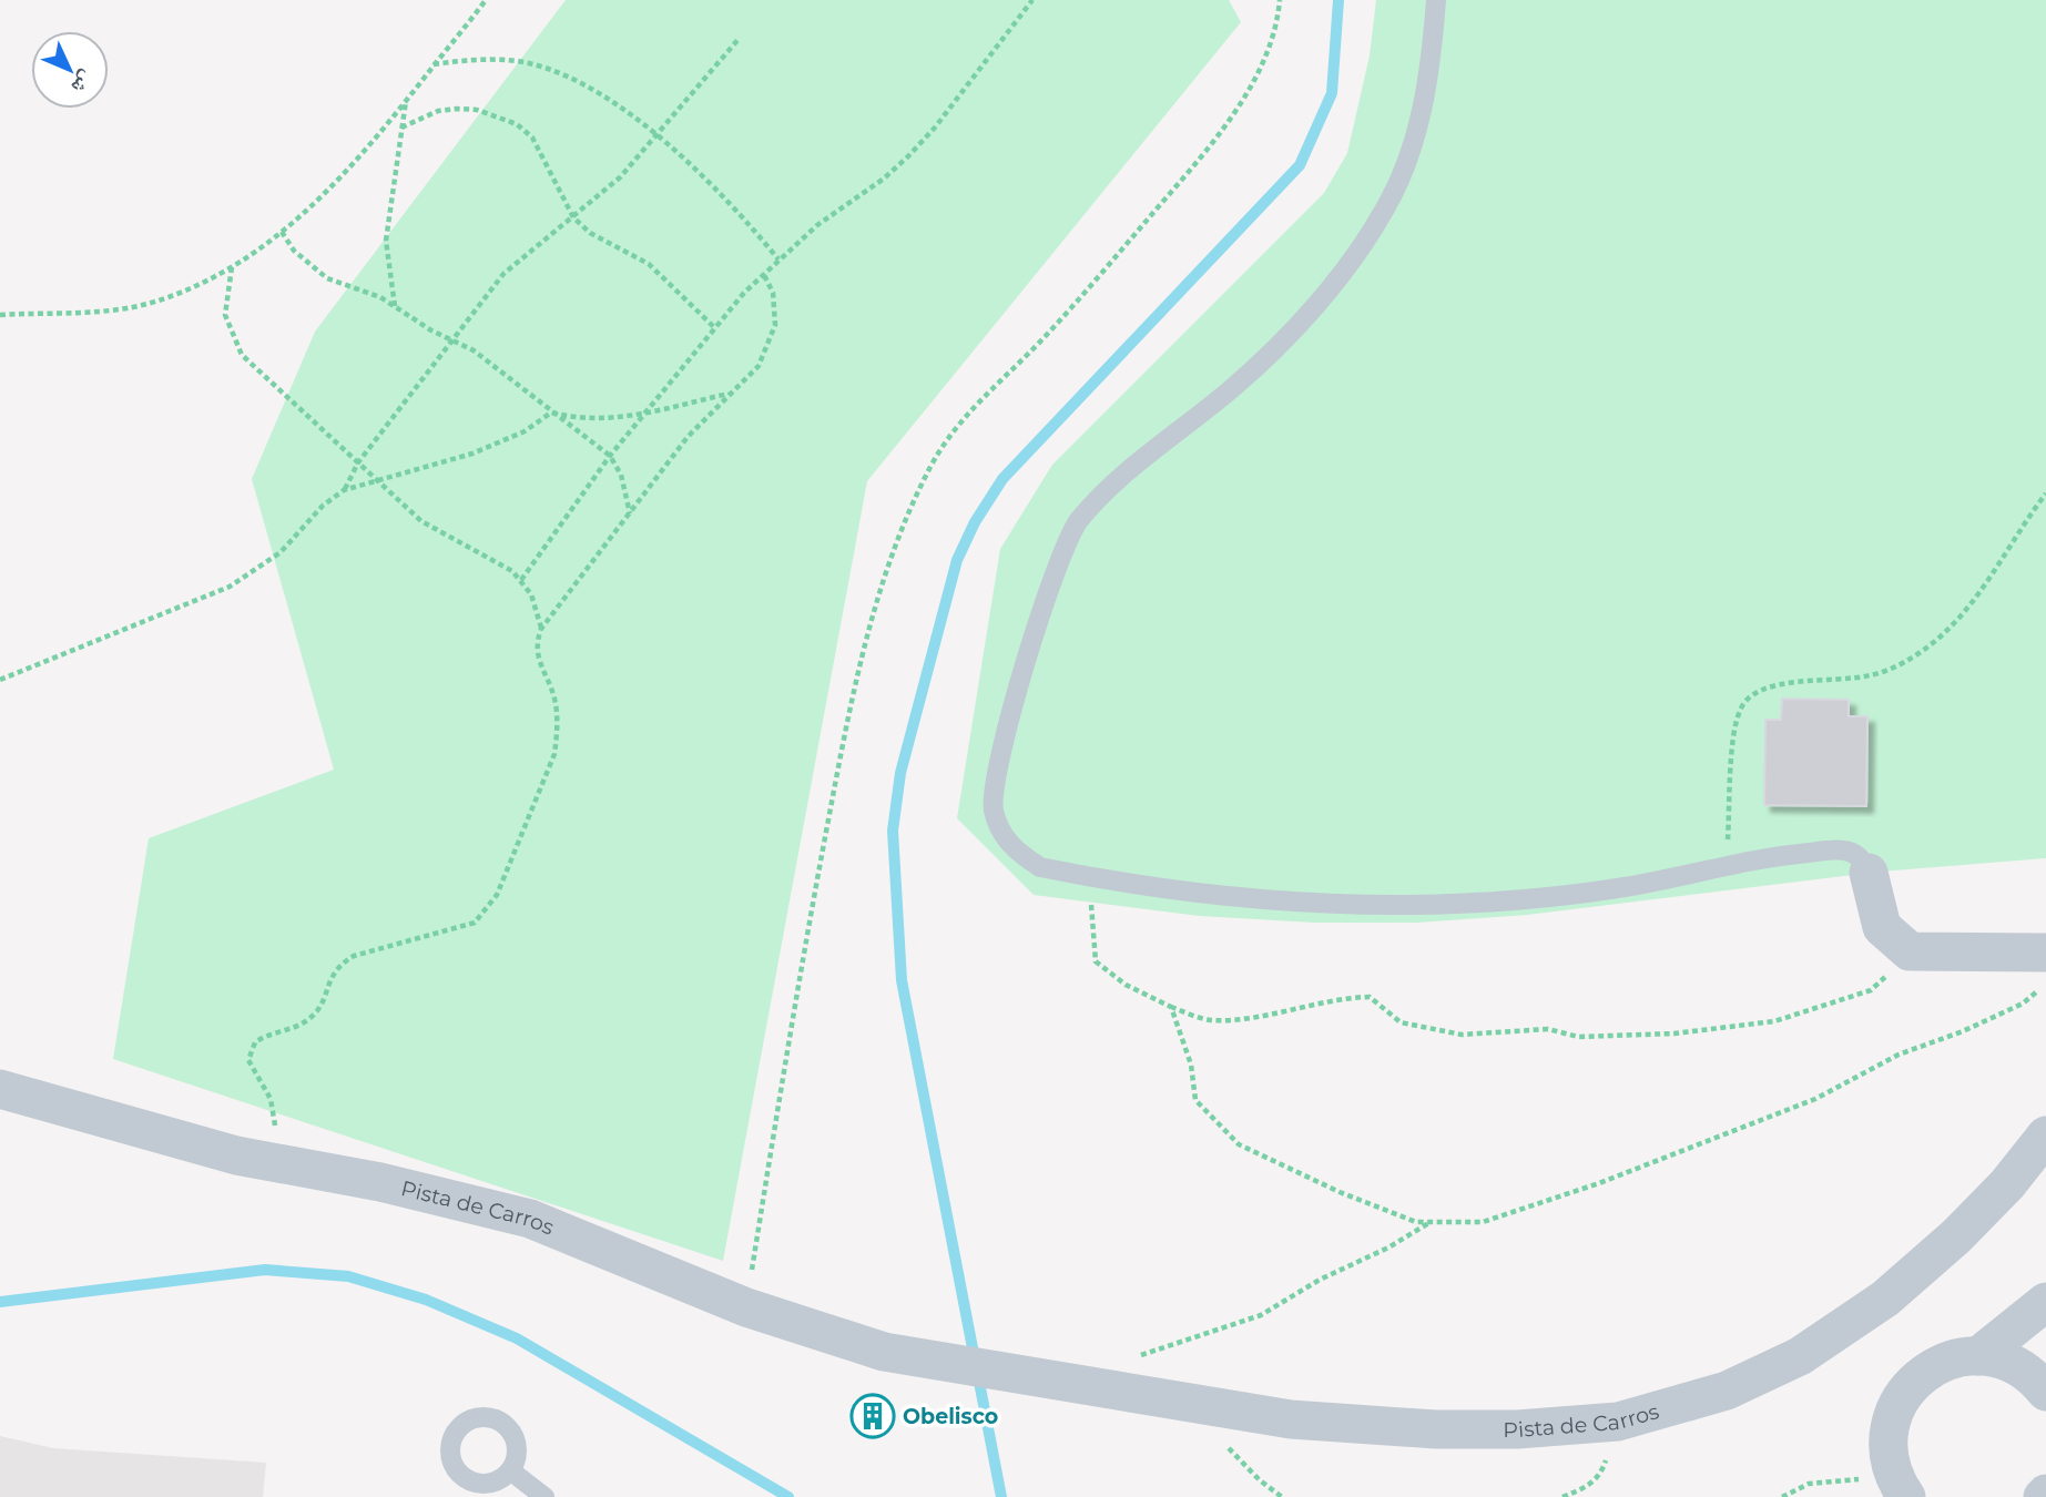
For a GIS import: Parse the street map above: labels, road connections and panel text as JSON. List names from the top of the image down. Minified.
{"streets":{"street":["Pista de Carros"]},"places":{"building":["Obelisco"]},"north":"bottom right"}
